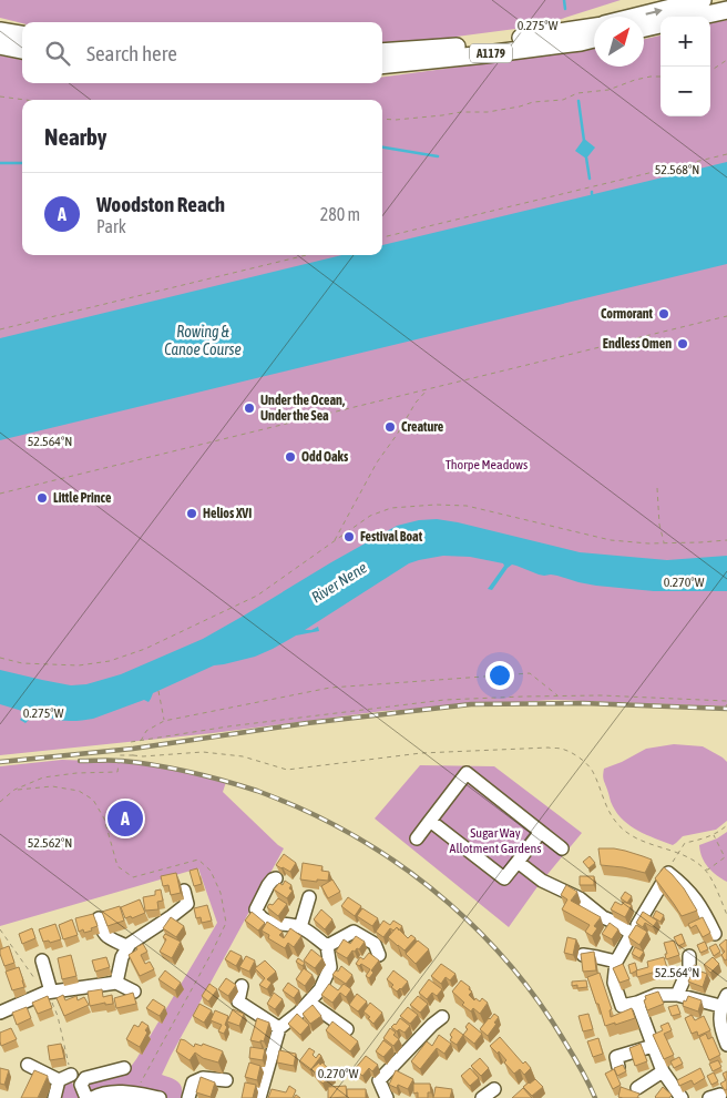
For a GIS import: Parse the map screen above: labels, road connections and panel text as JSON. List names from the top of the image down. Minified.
{"streets":{"main road":["A1179"]},"water":["Rowing & Canoe Course","River Nene"],"parks":["Thorpe Meadows","Sugar Way Allotment Gardens"],"places":["Cormorant","Endless Omen","Under the Ocean, Under the Sea","Creature","Odd Oaks","Little Prince","Helios XVI","Festival Boat"],"north":"top right","page":{"map_buttons":["+","−"],"search":"Search here","heading":"Nearby","list":[{"mark":"A","name":"Woodston Reach","note":"Park","value":"280 m"}],"pins":"A"},"coordinates":["0.275°W","52.568°N","52.564°N","0.270°W","52.562°N"]}
